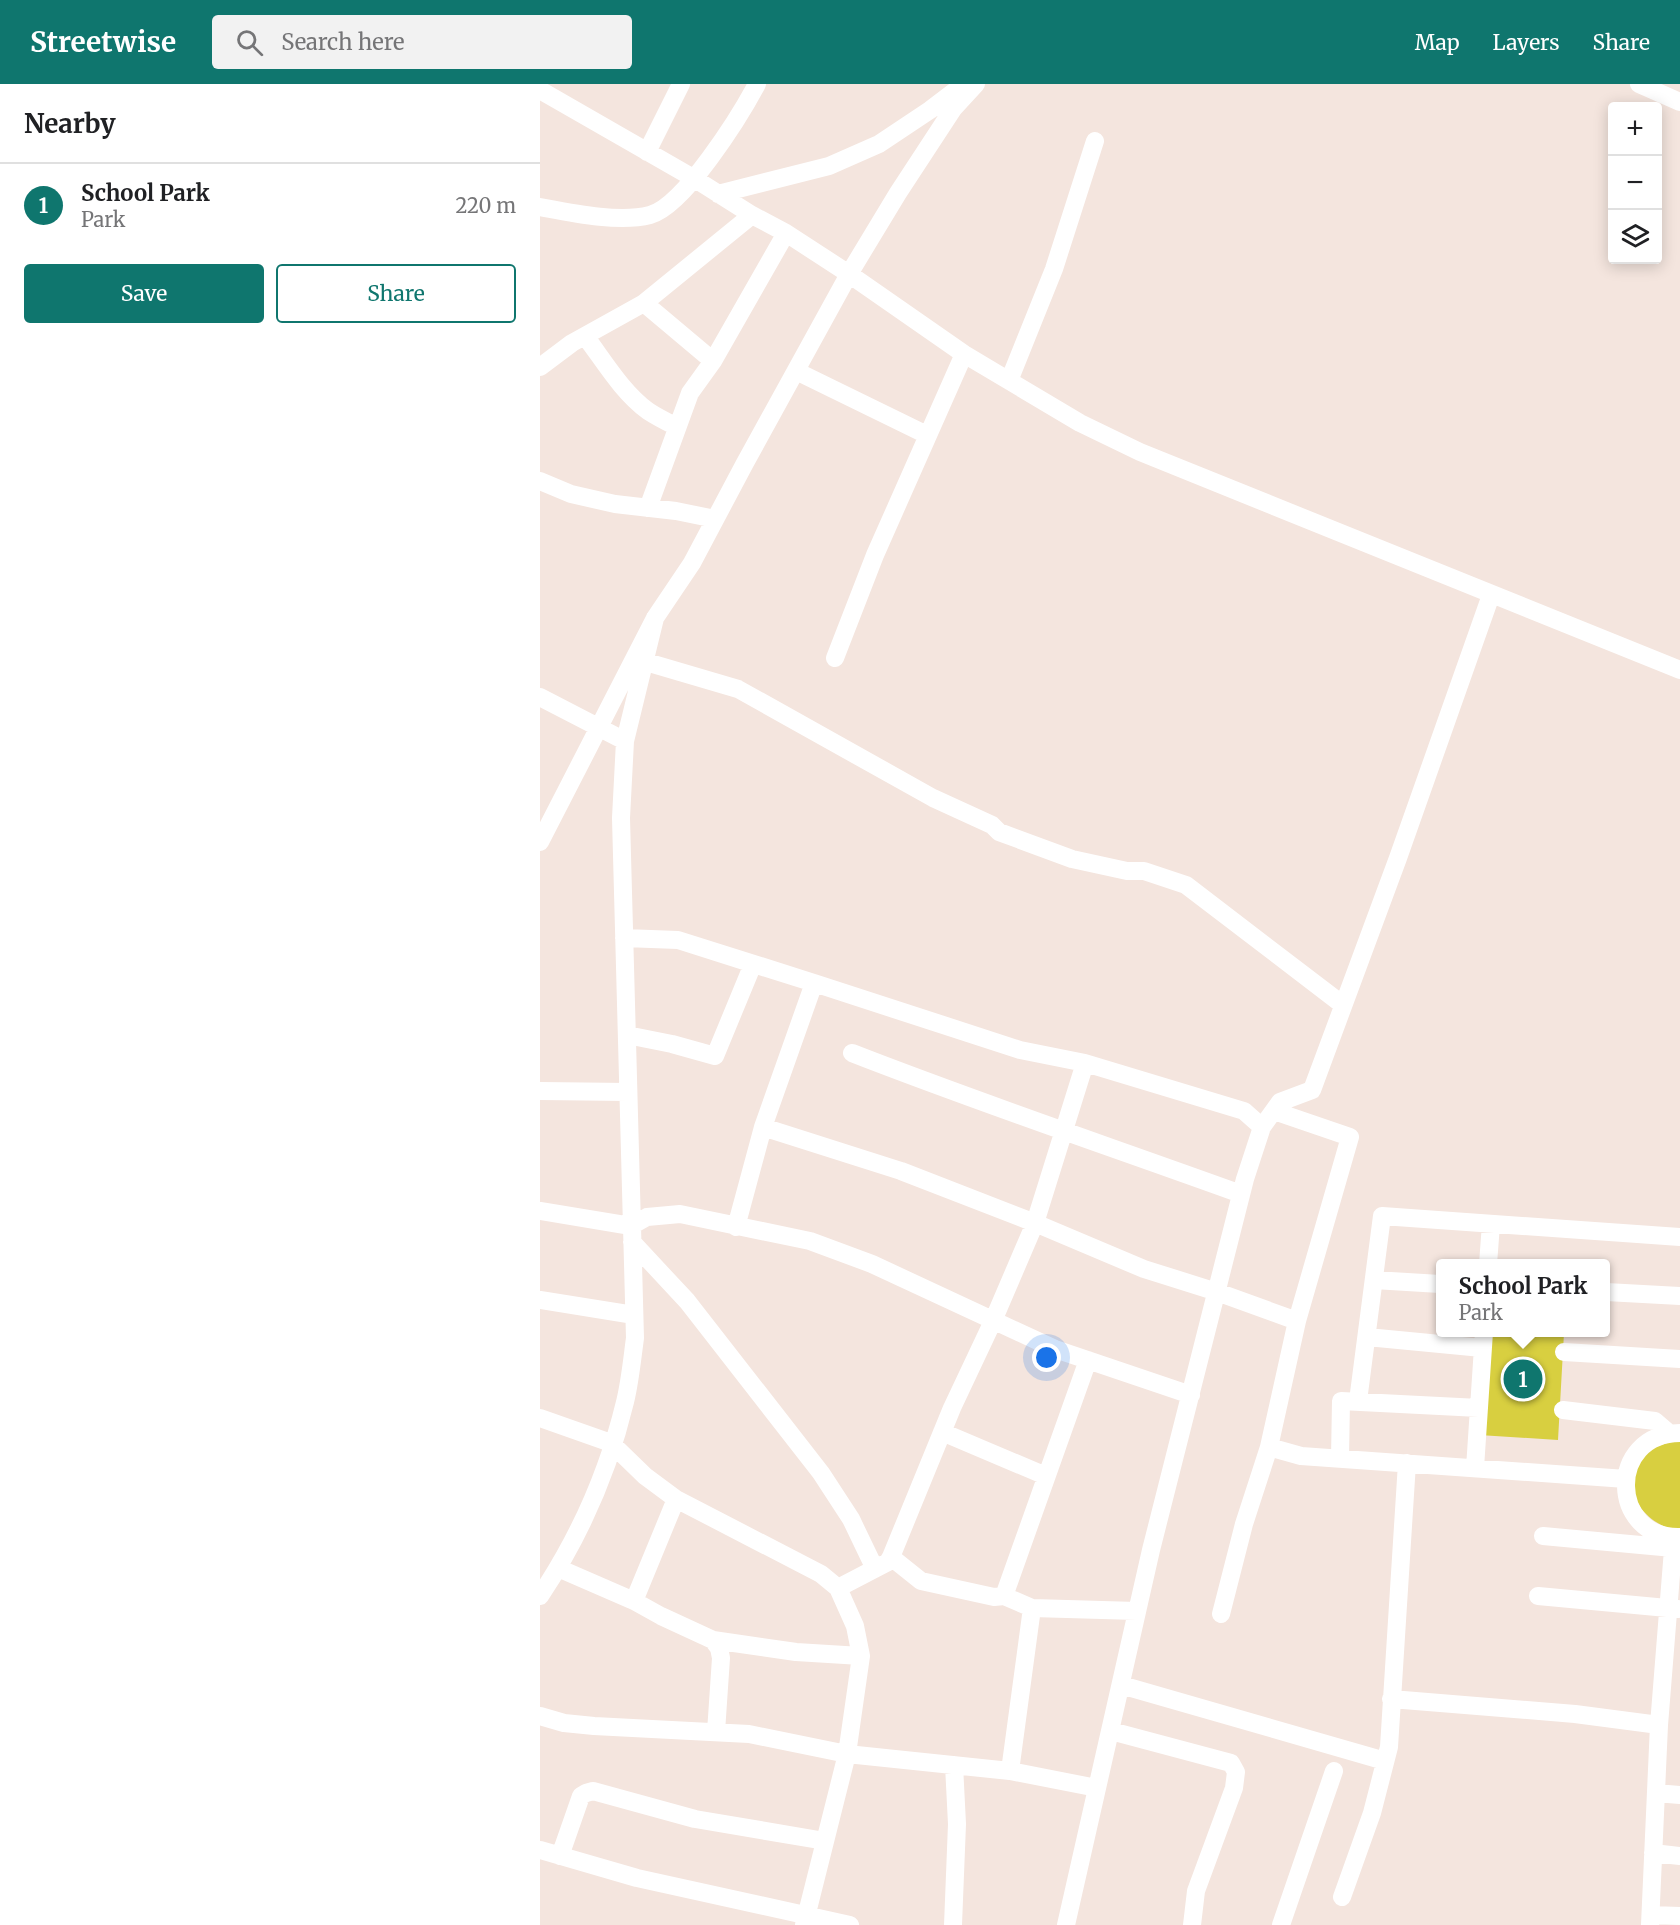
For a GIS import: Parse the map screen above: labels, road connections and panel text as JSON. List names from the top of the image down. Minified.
{"page":{"header":"Streetwise","search":"Search here","nav":["Map","Layers","Share"],"heading":"Nearby","map_buttons":["+","−"],"list":[{"mark":"1","name":"School Park","note":"Park","value":"220 m"}],"buttons":["Save","Share"],"popup":["School Park","Park"],"pins":"1"}}
